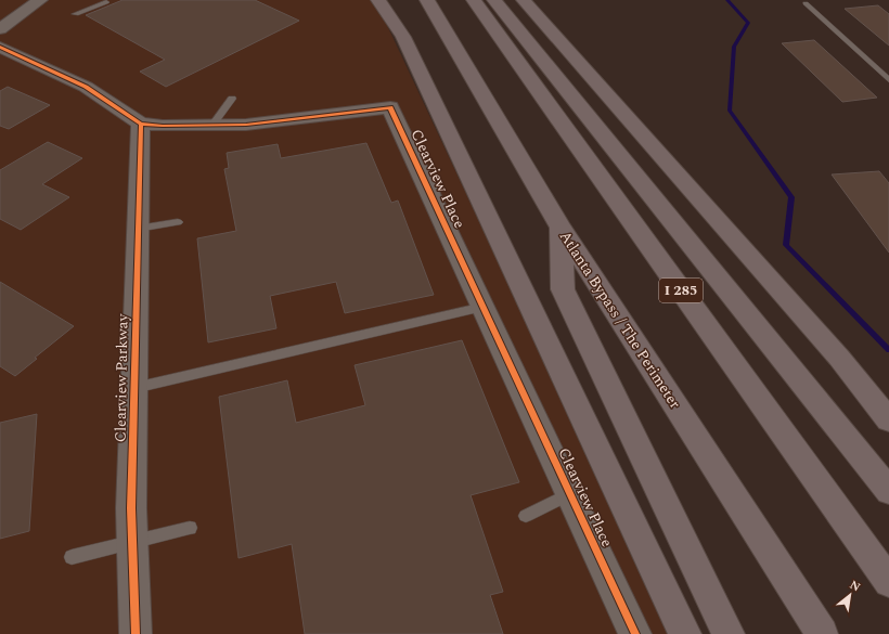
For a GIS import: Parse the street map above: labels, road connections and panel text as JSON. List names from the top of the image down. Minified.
{"streets":{"highway":["I 285","Atlanta Bypass / The Perimeter"],"street":["Clearview Place","Clearview Parkway"]},"crossings":[["Clearview Place","Clearview Parkway"]],"north":"top right"}
